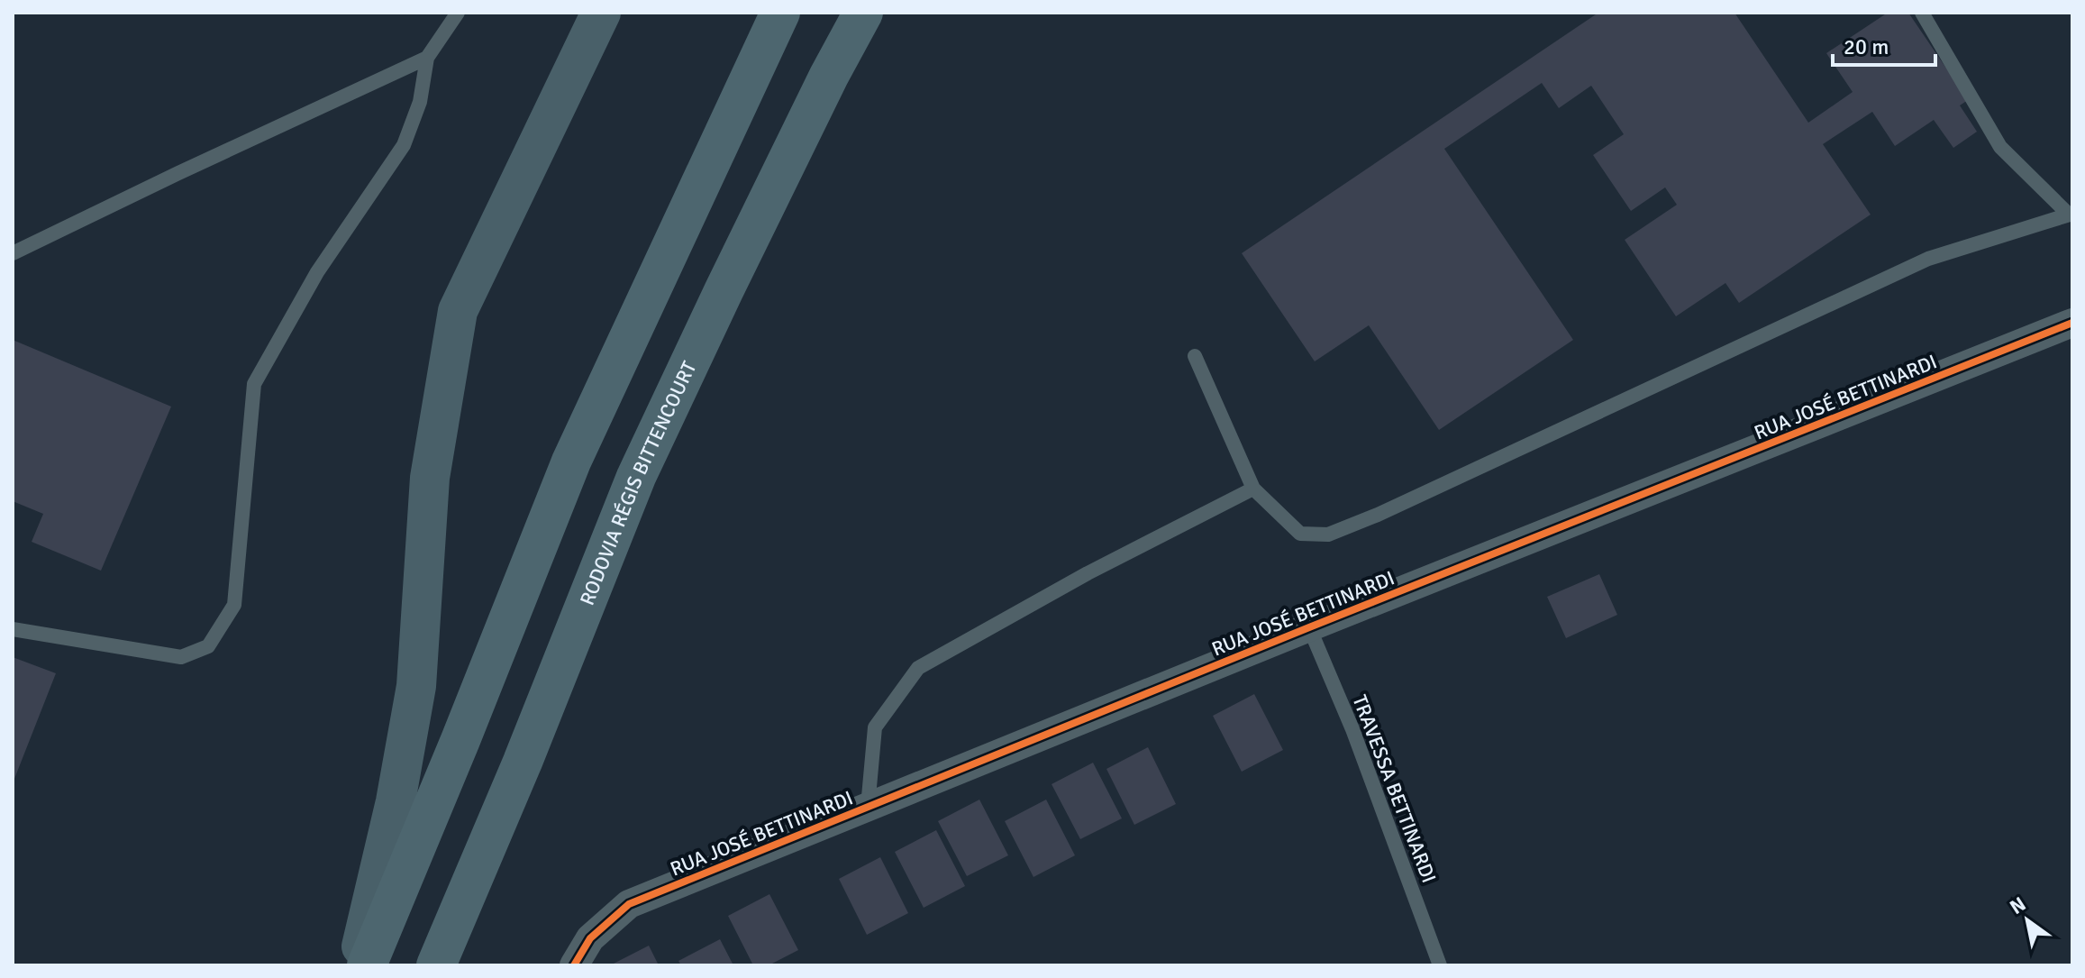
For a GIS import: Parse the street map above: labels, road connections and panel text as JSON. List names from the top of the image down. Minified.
{"streets":{"highway":["RODOVIA RÉGIS BITTENCOURT"],"street":["RUA JOSÉ BETTINARDI"],"lane":["TRAVESSA BETTINARDI"]},"crossings":[["RUA JOSÉ BETTINARDI","TRAVESSA BETTINARDI"]],"scale_bar":"20 m","north":"top left"}
